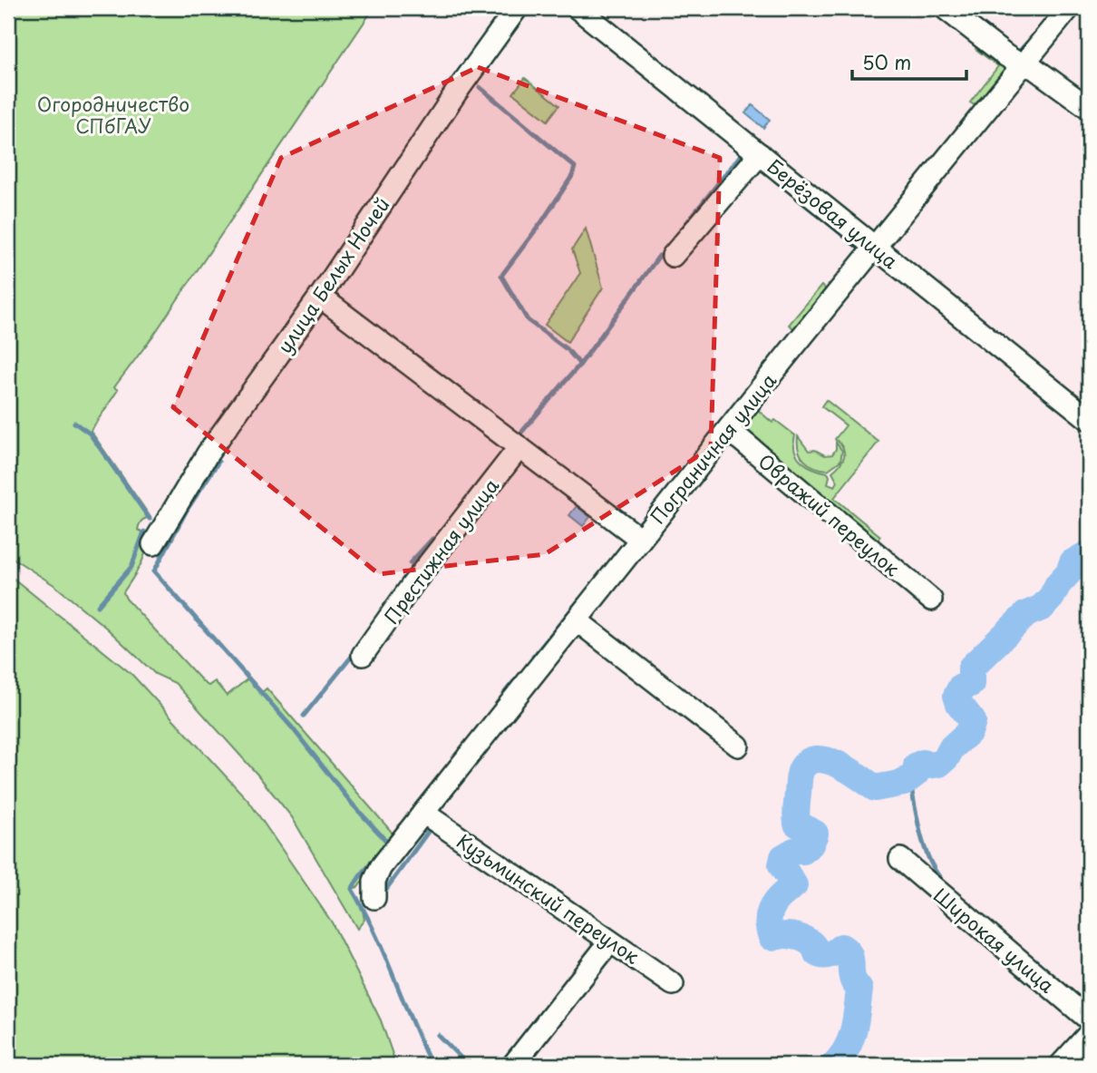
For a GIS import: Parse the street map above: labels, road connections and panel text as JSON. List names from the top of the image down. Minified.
{"streets":{"street":["Берёзовая улица","улица Белых Ночей","Пограничная улица","Овражий переулок","Престижная улица","Кузьминский переулок","Широкая улица"]},"crossings":[["Берёзовая улица","Пограничная улица"],["Пограничная улица","Овражий переулок"],["Пограничная улица","Кузьминский переулок"]],"parks":["Огородничество СПбГАУ"],"scale_bar":"50 m"}
